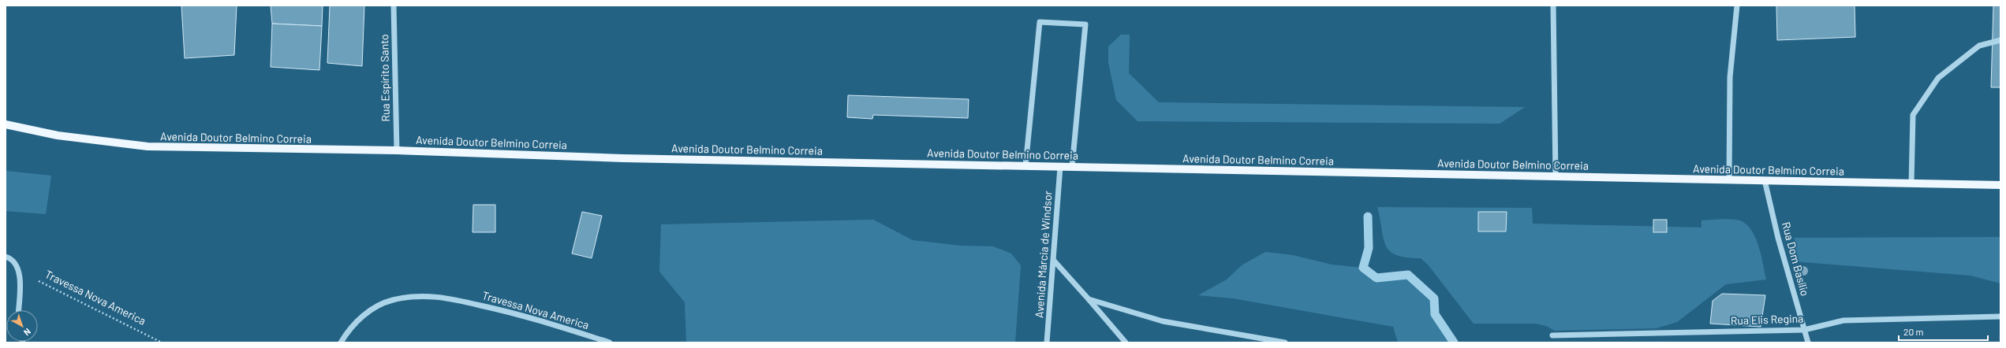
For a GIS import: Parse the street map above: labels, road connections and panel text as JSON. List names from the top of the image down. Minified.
{"streets":{"main road":["Avenida Doutor Belmino Correia"],"street":["Rua Espírito Santo","Avenida Márcia de Windsor","Rua Dom Basílio","Travessa Nova America","Rua Elis Regina"]},"crossings":[["Rua Espírito Santo","Avenida Doutor Belmino Correia"],["Avenida Doutor Belmino Correia","Avenida Márcia de Windsor"],["Avenida Doutor Belmino Correia","Rua Dom Basílio"],["Rua Dom Basílio","Rua Elis Regina"]],"scale_bar":"20 m","north":"bottom right"}
